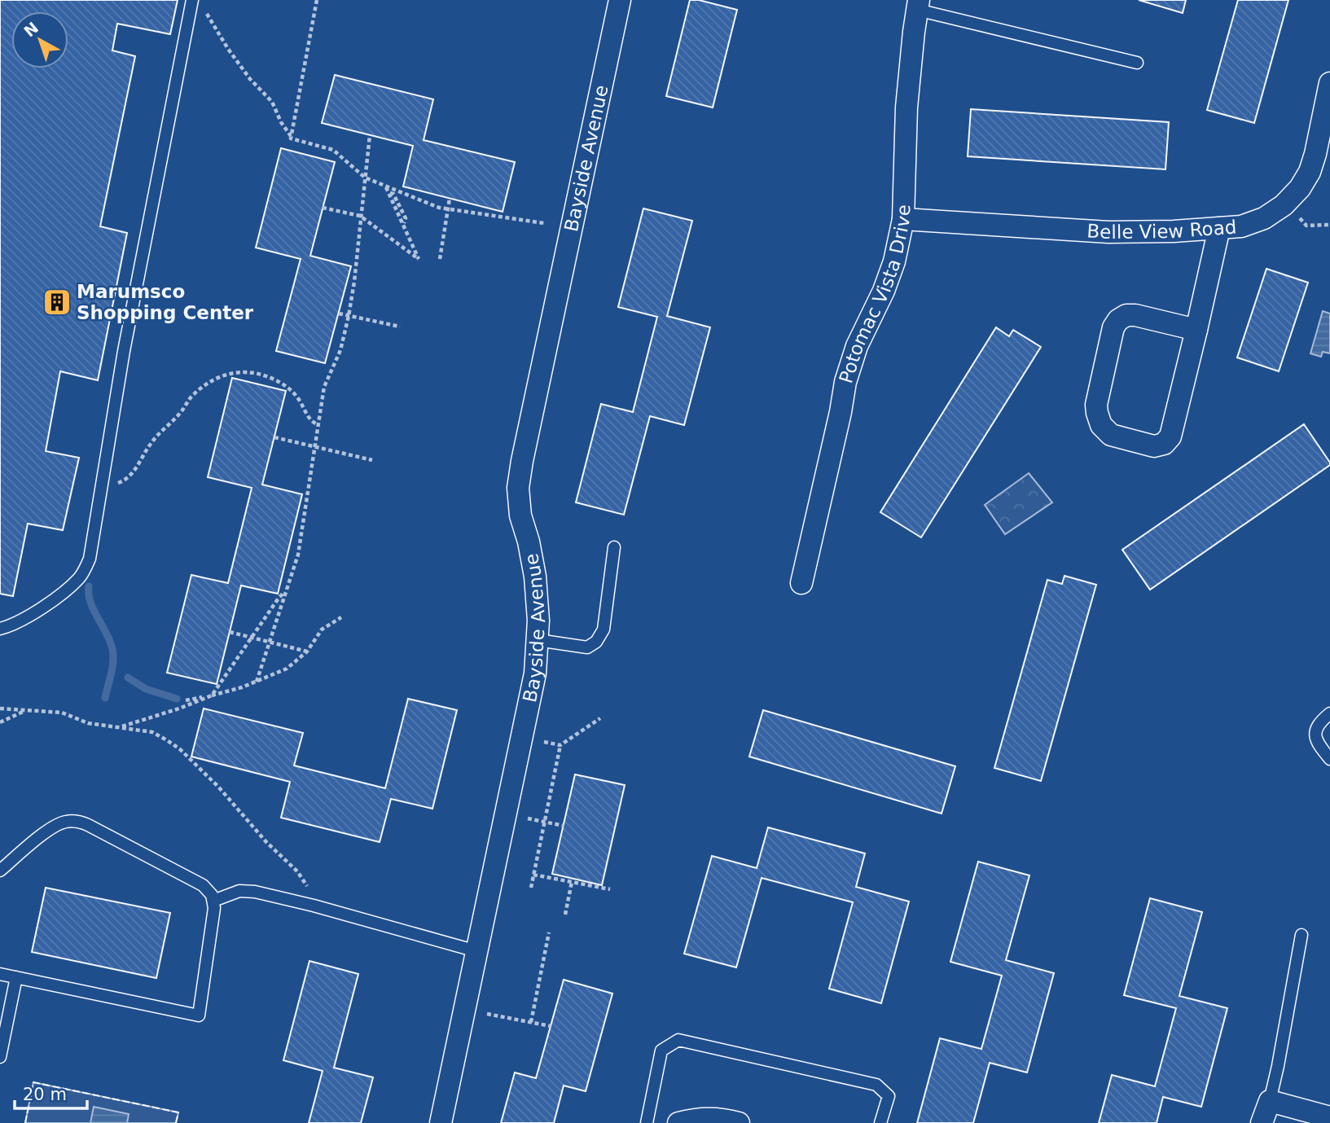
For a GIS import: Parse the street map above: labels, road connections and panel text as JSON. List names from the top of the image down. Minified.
{"streets":{"street":["Bayside Avenue","Belle View Road","Potomac Vista Drive"]},"crossings":[["Belle View Road","Potomac Vista Drive"]],"places":{"building":["Marumsco Shopping Center"]},"scale_bar":"20 m","north":"top left"}
